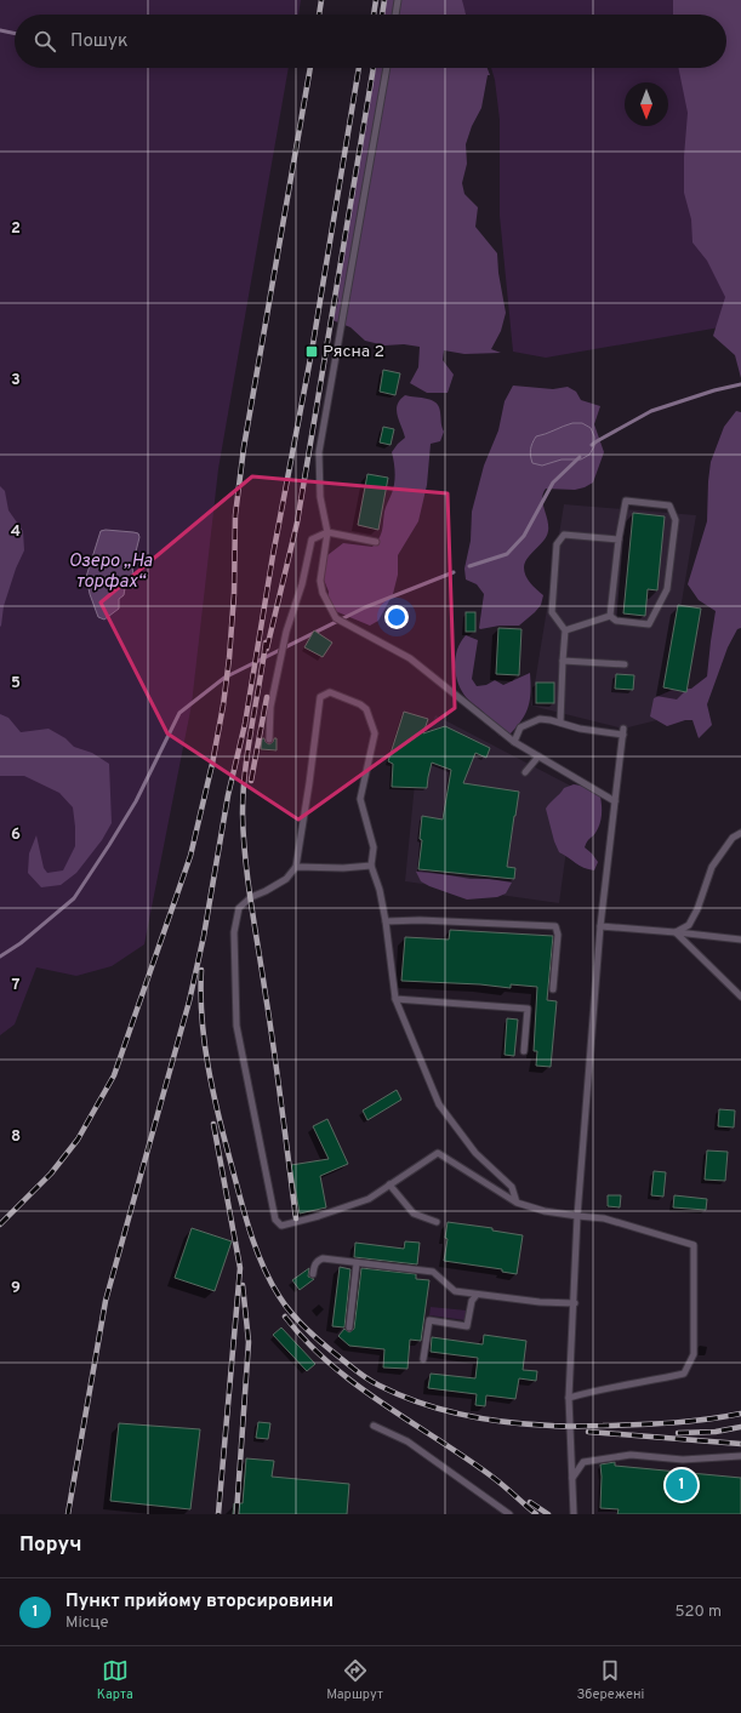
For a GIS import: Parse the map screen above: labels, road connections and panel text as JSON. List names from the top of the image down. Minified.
{"water":["Озеро „На торфах“"],"places":{"transit":["Рясна 2"]},"north":"bottom","page":{"search":"Пошук","pins":"1","heading":"Поруч","list":[{"mark":"1","name":"Пункт прийому вторсировини","note":"Місце","value":"520 m"}],"nav":["Карта","Маршрут","Збережені"]},"grid":{"rows":["2","3","4","5","6","7","8","9"]}}
